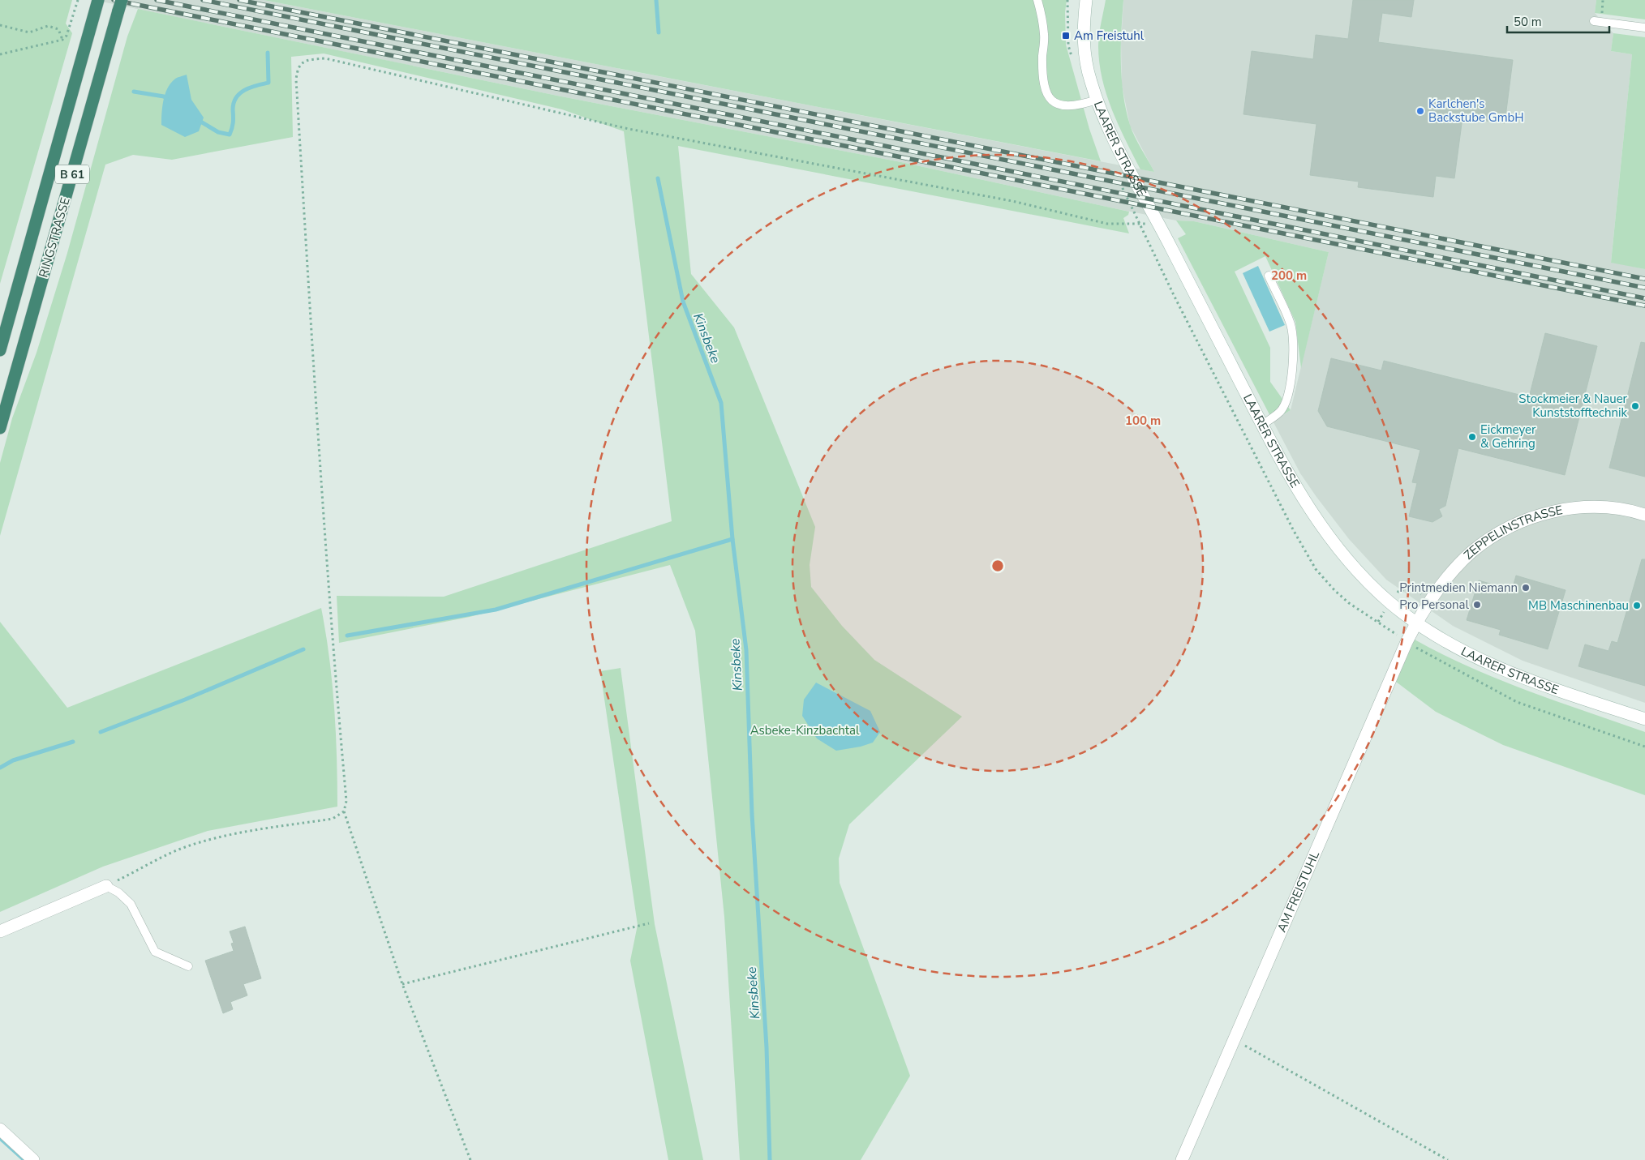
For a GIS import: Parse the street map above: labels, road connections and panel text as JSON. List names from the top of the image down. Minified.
{"streets":{"highway":["B 61","RINGSTRASSE"],"street":["LAARER STRASSE","ZEPPELINSTRASSE","AM FREISTUHL"]},"crossings":[["LAARER STRASSE","ZEPPELINSTRASSE"],["LAARER STRASSE","AM FREISTUHL"],["ZEPPELINSTRASSE","AM FREISTUHL"]],"water":["Kinsbeke"],"parks":["Asbeke-Kinzbachtal"],"places":{"transit":["Am Freistuhl"],"other":["Karlchen's Backstube GmbH","Stockmeier & Nauer Kunststofftechnik","Eickmeyer & Gehring","Printmedien Niemann","Pro Personal","MB Maschinenbau"]},"scale_bar":"50 m","rings":["200 m","100 m"]}
